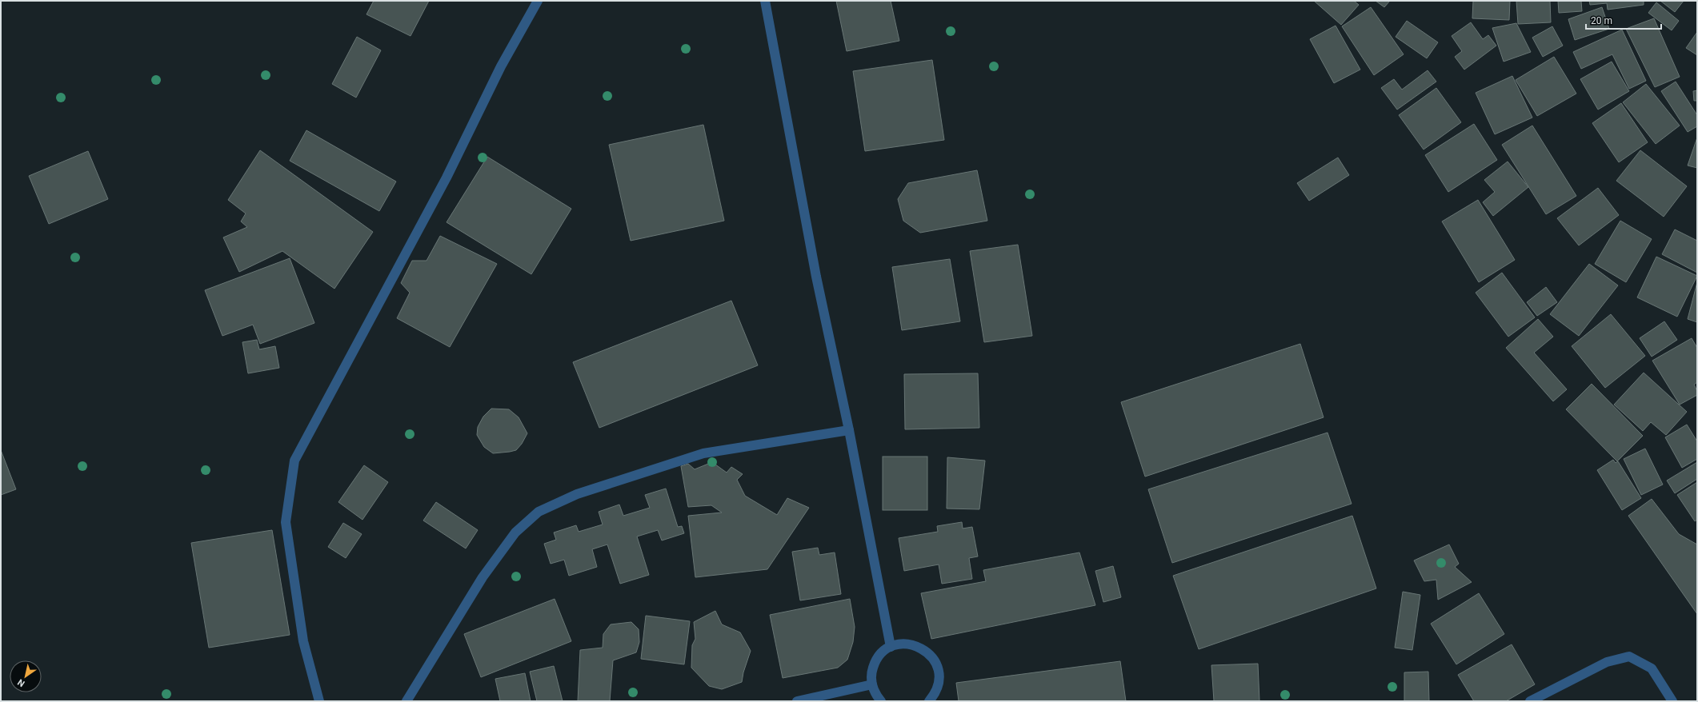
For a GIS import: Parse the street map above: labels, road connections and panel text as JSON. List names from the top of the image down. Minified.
{"scale_bar":"20 m","north":"bottom left"}
